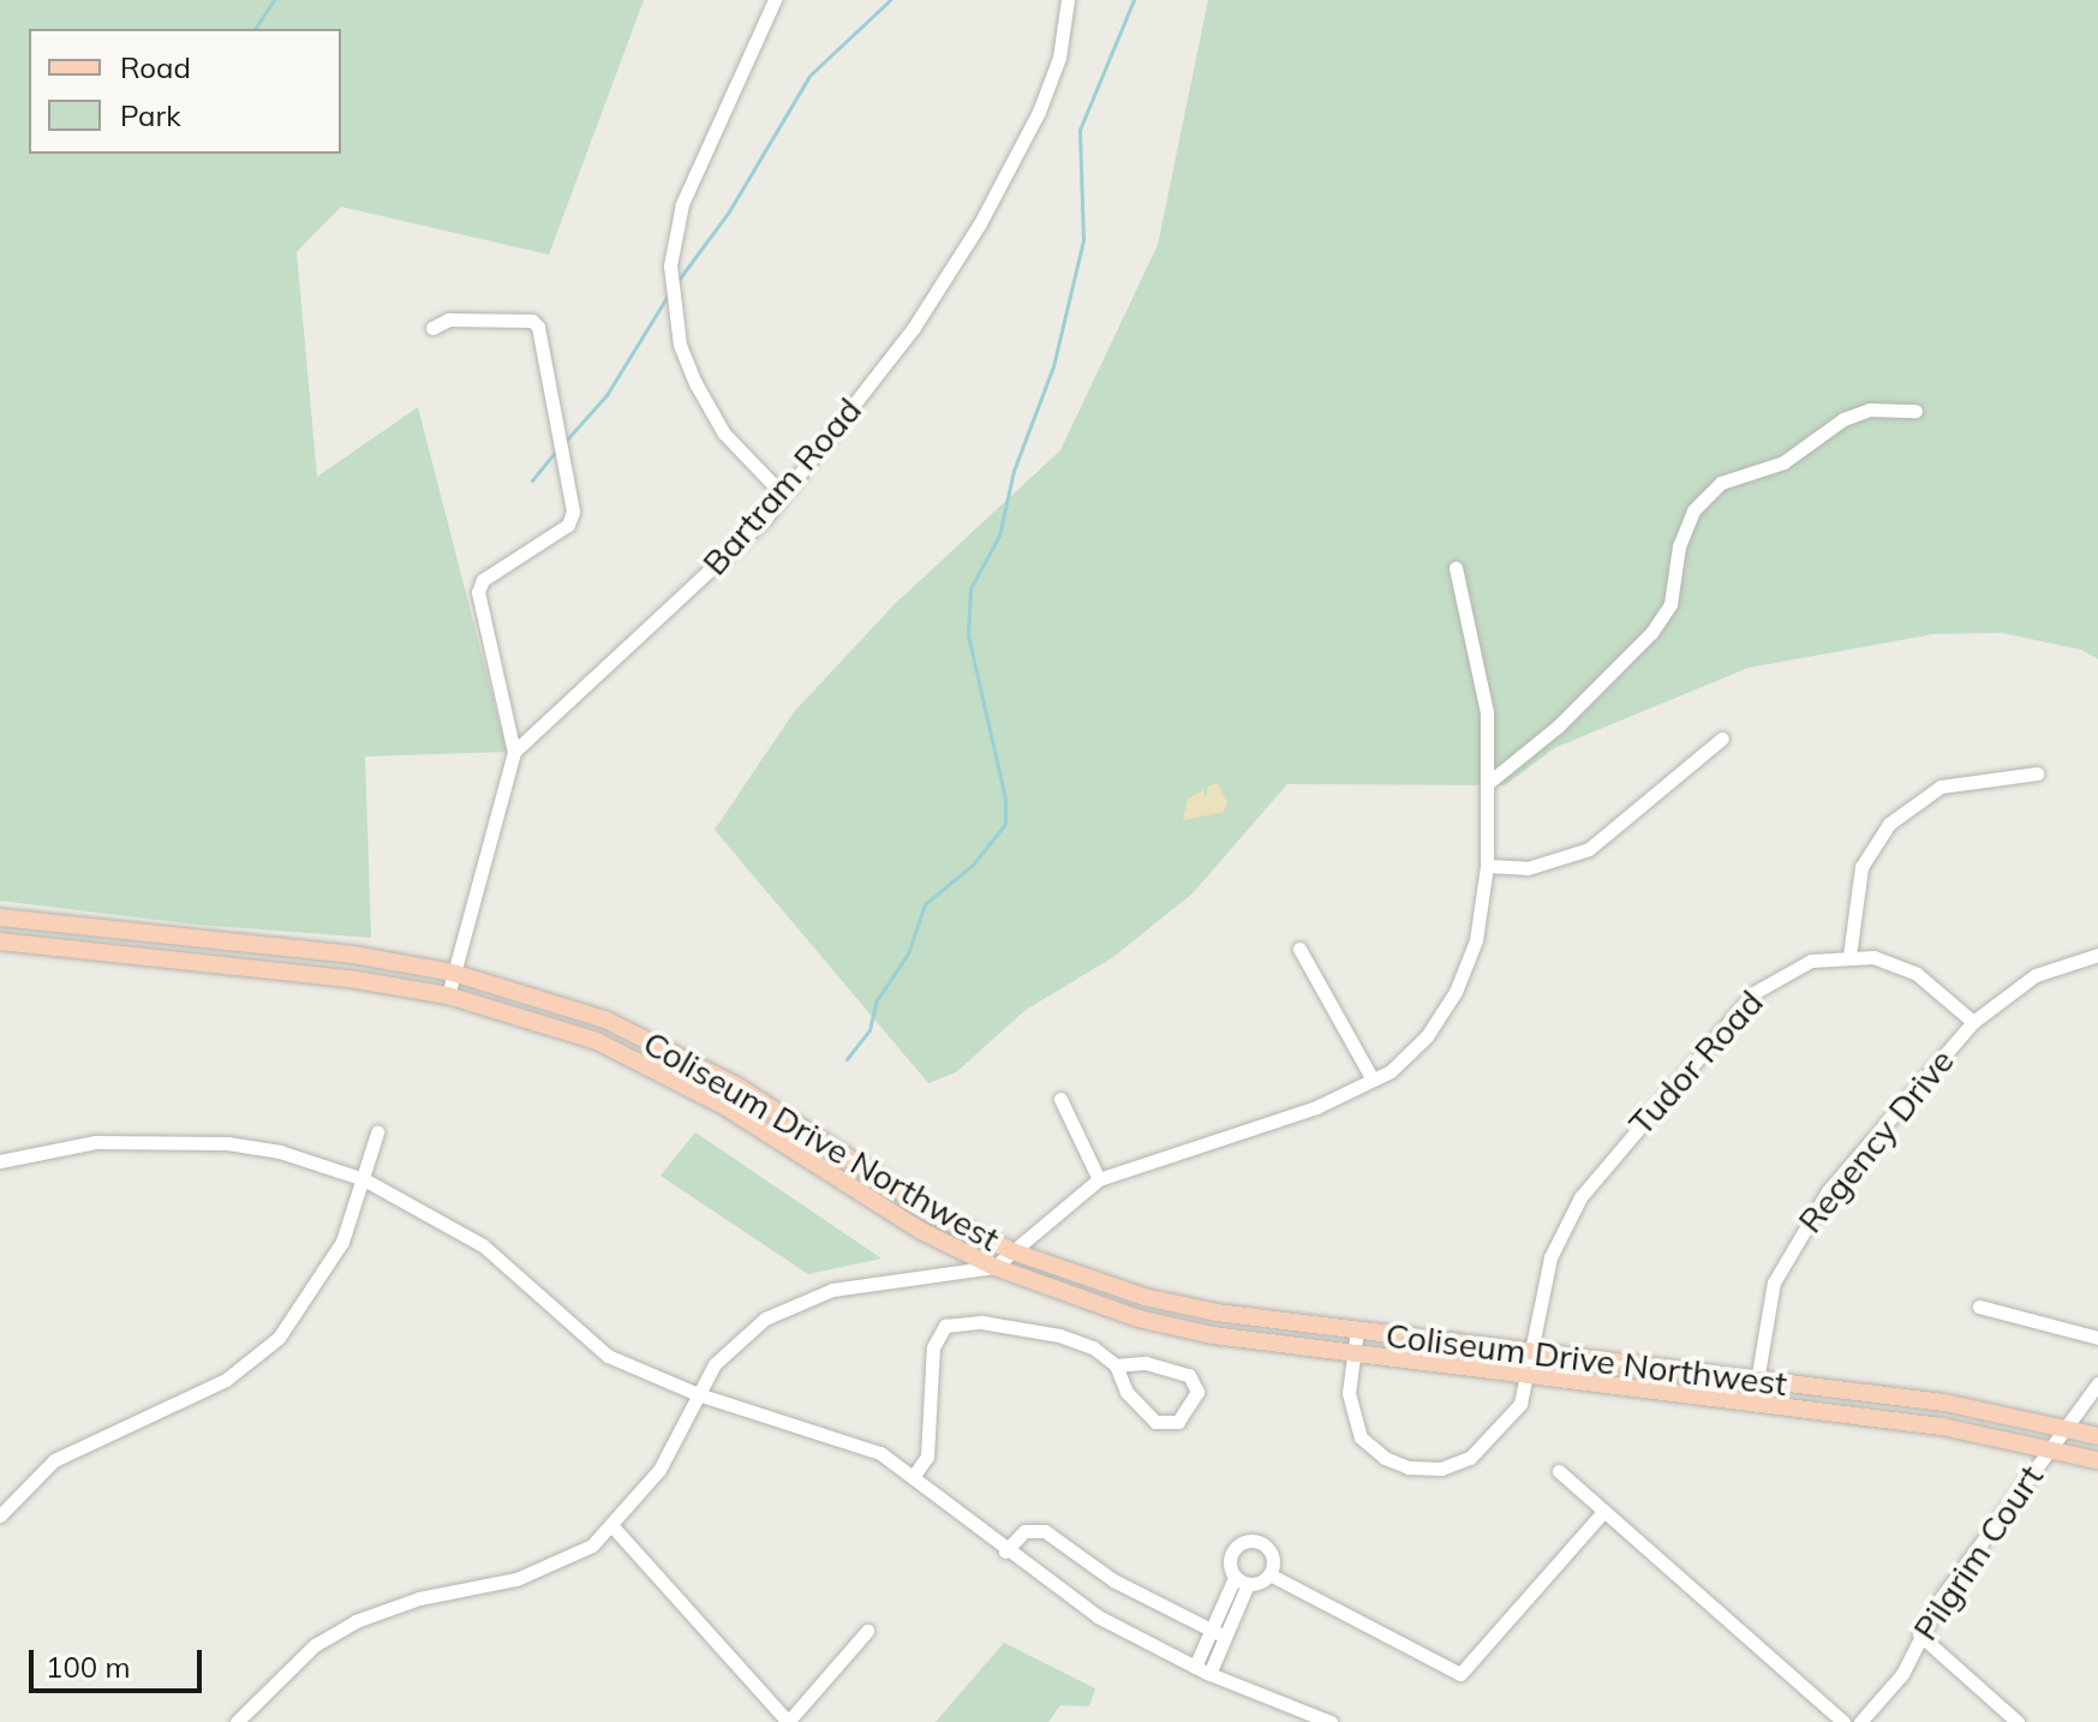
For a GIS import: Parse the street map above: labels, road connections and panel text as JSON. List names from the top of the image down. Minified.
{"streets":{"main road":["Coliseum Drive Northwest"],"street":["Bartram Road","Tudor Road","Regency Drive","Pilgrim Court"]},"crossings":[["Tudor Road","Coliseum Drive Northwest"],["Tudor Road","Regency Drive"],["Coliseum Drive Northwest","Regency Drive"],["Coliseum Drive Northwest","Pilgrim Court"]],"legend":["Road","Park"],"scale_bar":"100 m"}
